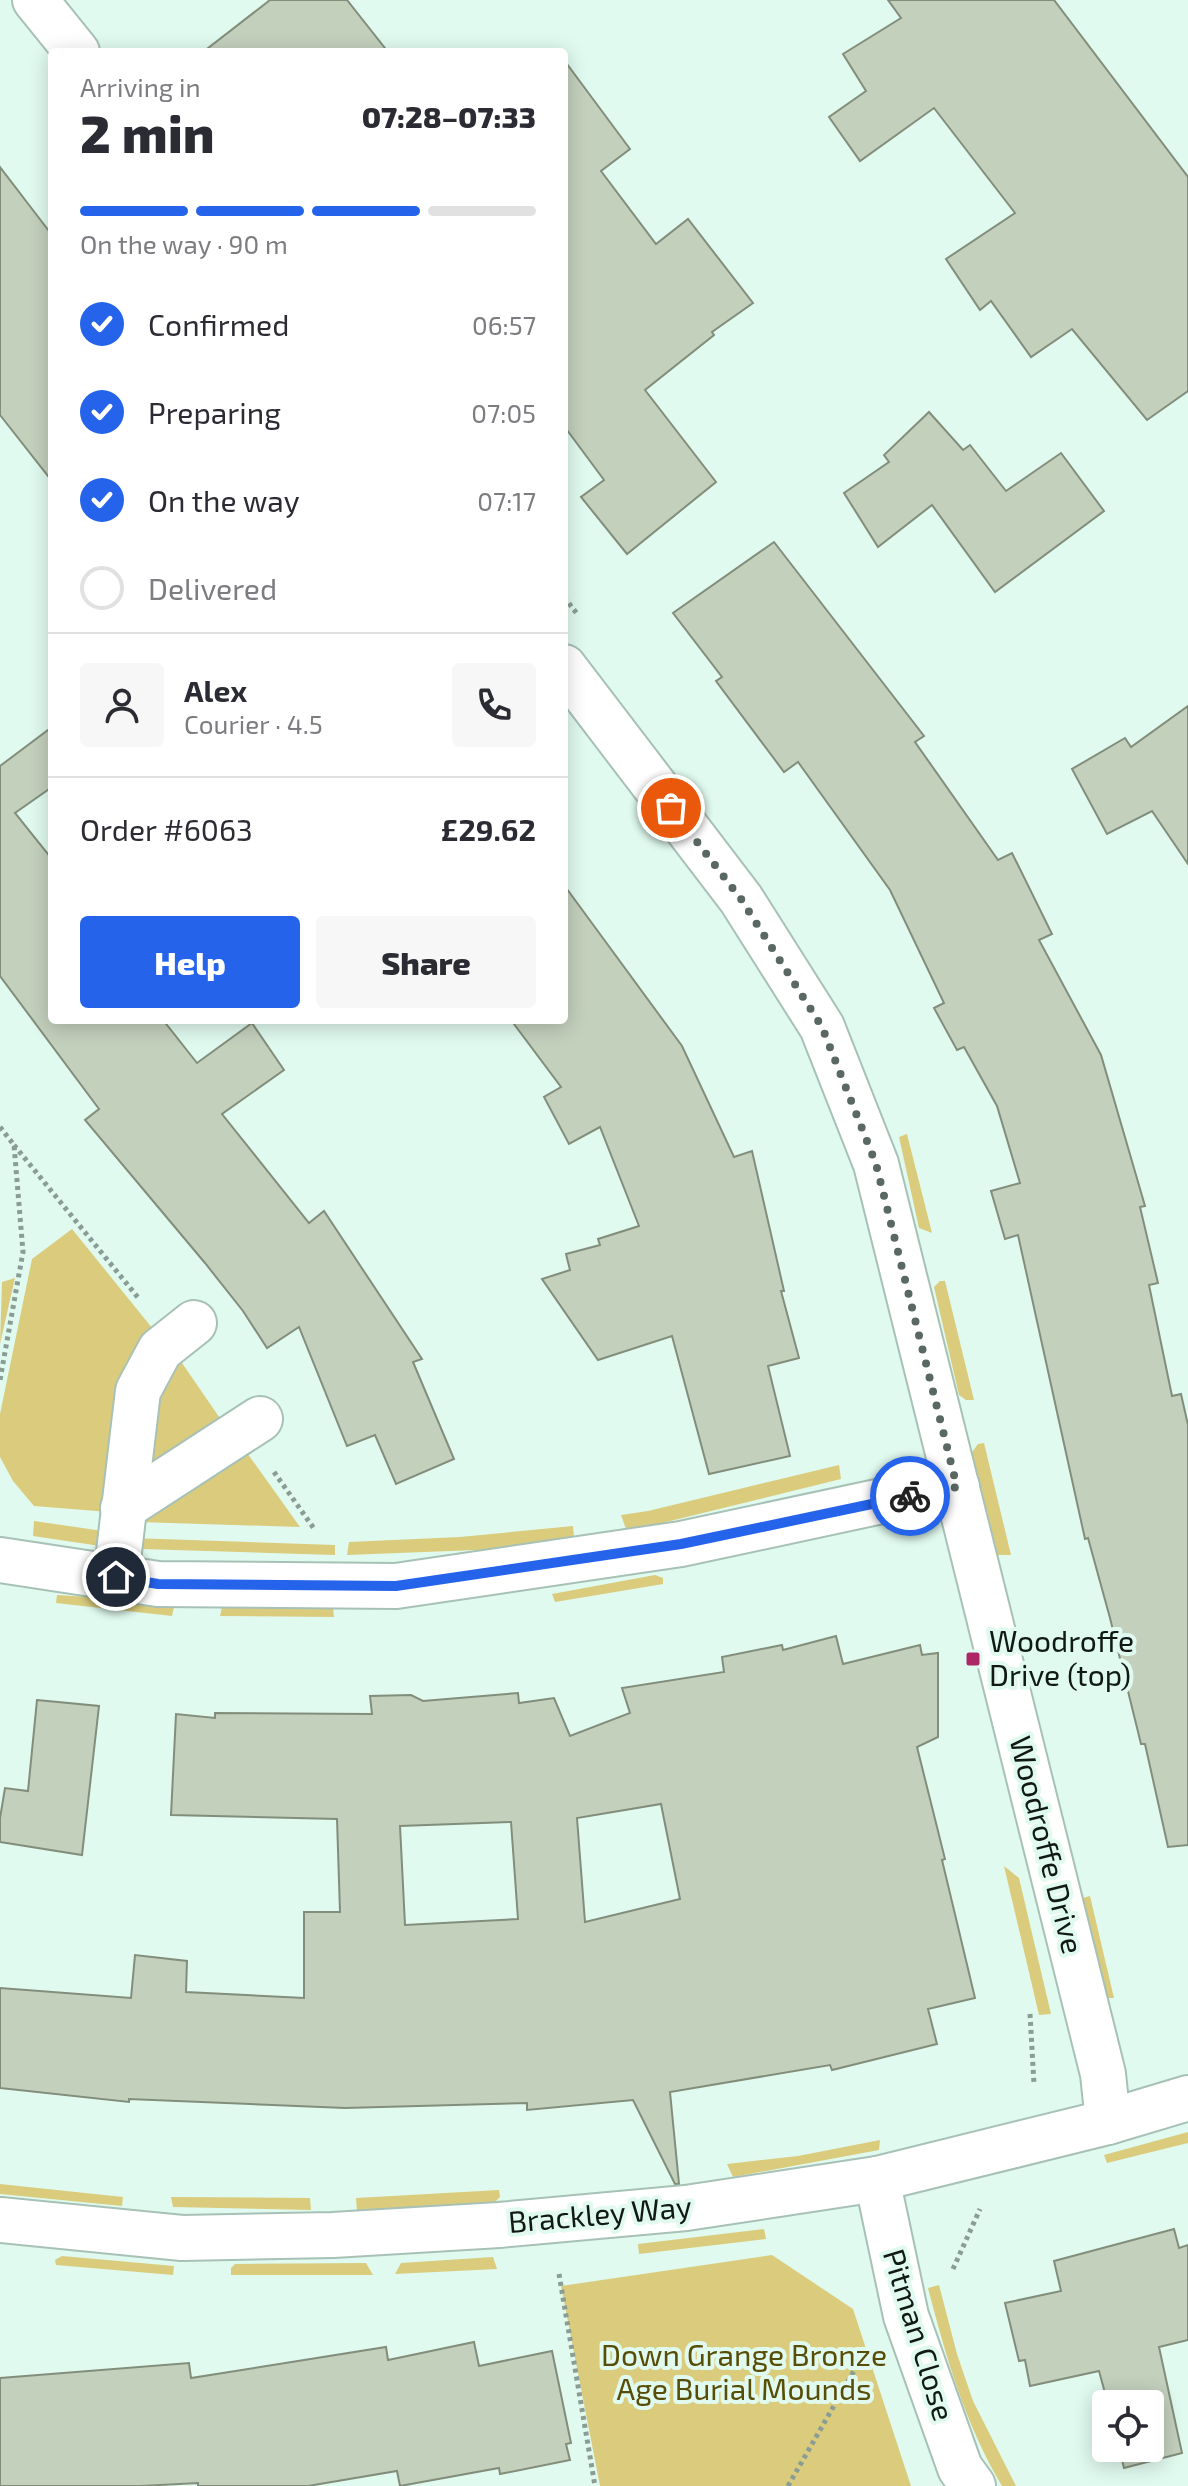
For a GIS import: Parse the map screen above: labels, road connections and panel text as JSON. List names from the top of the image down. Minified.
{"streets":{"street":["Woodroffe Drive","Brackley Way","Pitman Close"]},"crossings":[["Woodroffe Drive","Brackley Way"],["Brackley Way","Pitman Close"]],"parks":["Down Grange Bronze Age Burial Mounds"],"places":{"transit":["Woodroffe Drive (top)"]},"page":{"heading":["2 min","Arriving in","07:28–07:33"],"panel":["Alex","Courier · 4.5","Order #6063","£29.62"],"bar":"On the way · 90 m","list":[["Confirmed","06:57"],["Preparing","07:05"],["On the way","07:17"],"Delivered"],"buttons":["Help","Share"]}}
